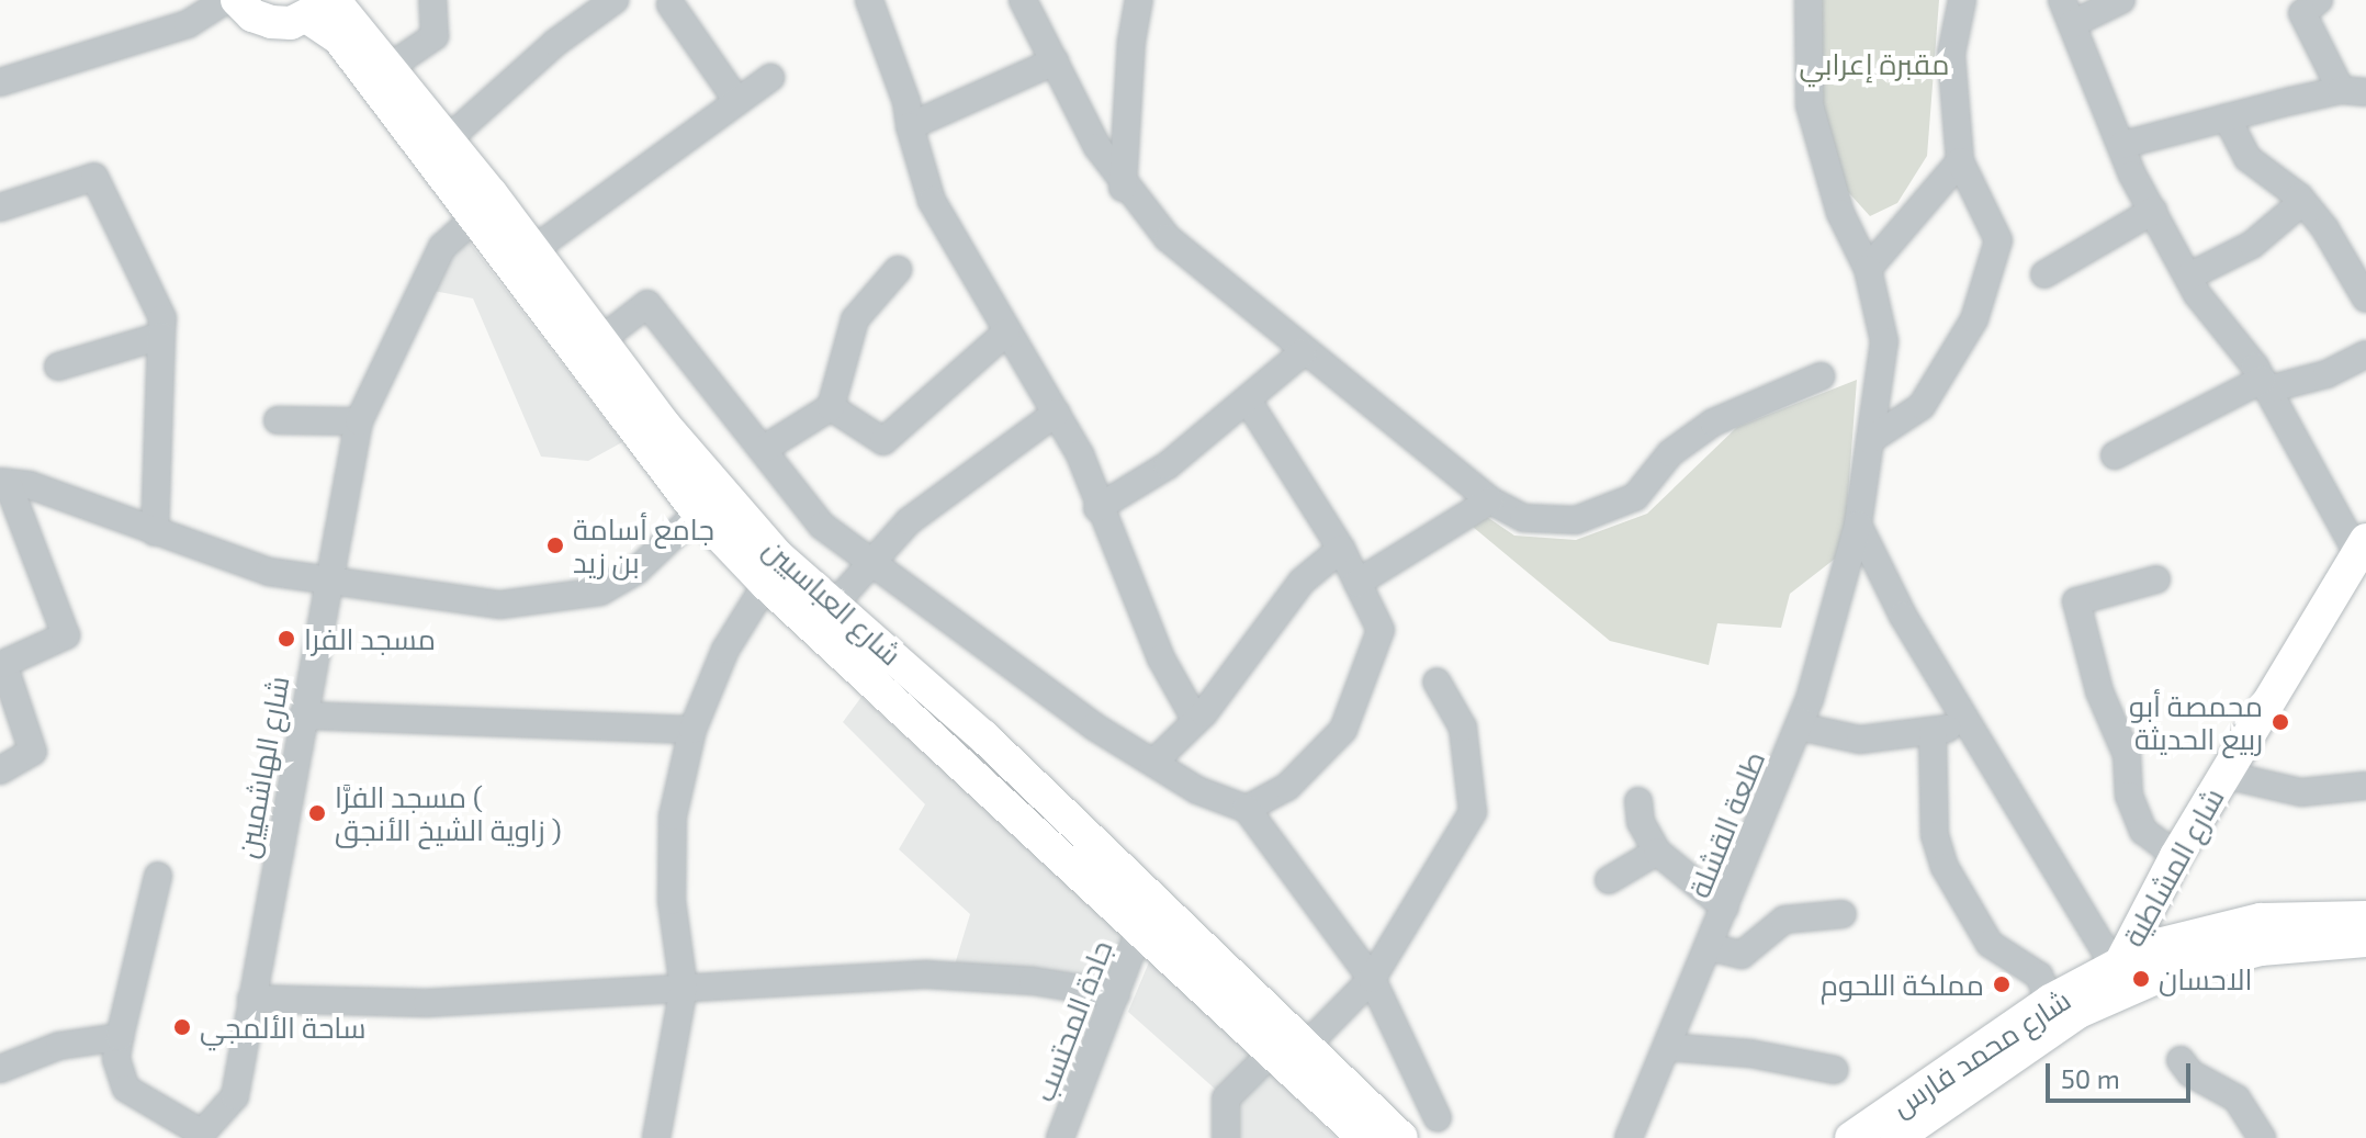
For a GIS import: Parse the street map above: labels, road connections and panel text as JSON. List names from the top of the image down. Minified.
{"streets":{"main road":["شارع العباسيين","شارع المشاطية","شارع محمد فارس"],"street":["شارع الهاشميين","طلعة القشلة","جادة المحتسب"]},"crossings":[["شارع العباسيين","شارع الهاشميين"],["شارع العباسيين","جادة المحتسب"],["شارع المشاطية","شارع محمد فارس"]],"parks":["مقبرة إعرابي"],"places":["جامع أسامة بن زيد","مسجد الفرا","محمصة أبو ربيع الحديثة","مسجد الفرَّا ( زاوية الشيخ الأنجق )","الاحسان","مملكة اللحوم","ساحة الألمجي"],"scale_bar":"50 m"}
